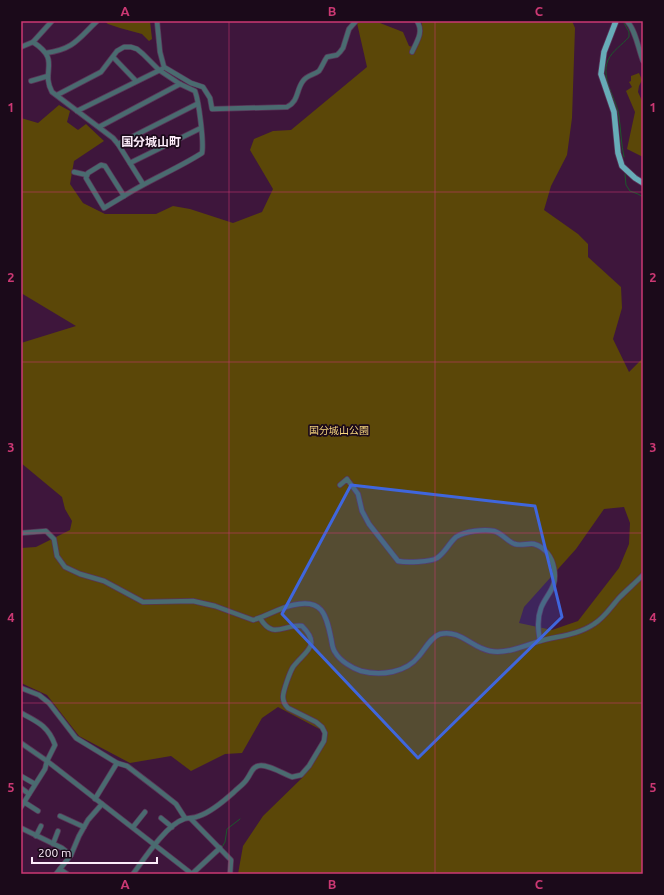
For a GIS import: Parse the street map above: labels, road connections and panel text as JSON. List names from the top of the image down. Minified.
{"districts":["国分城山町"],"parks":["国分城山公園"],"scale_bar":"200 m","grid":{"columns":["A","B","C"],"rows":["1","2","3","4","5"]}}
